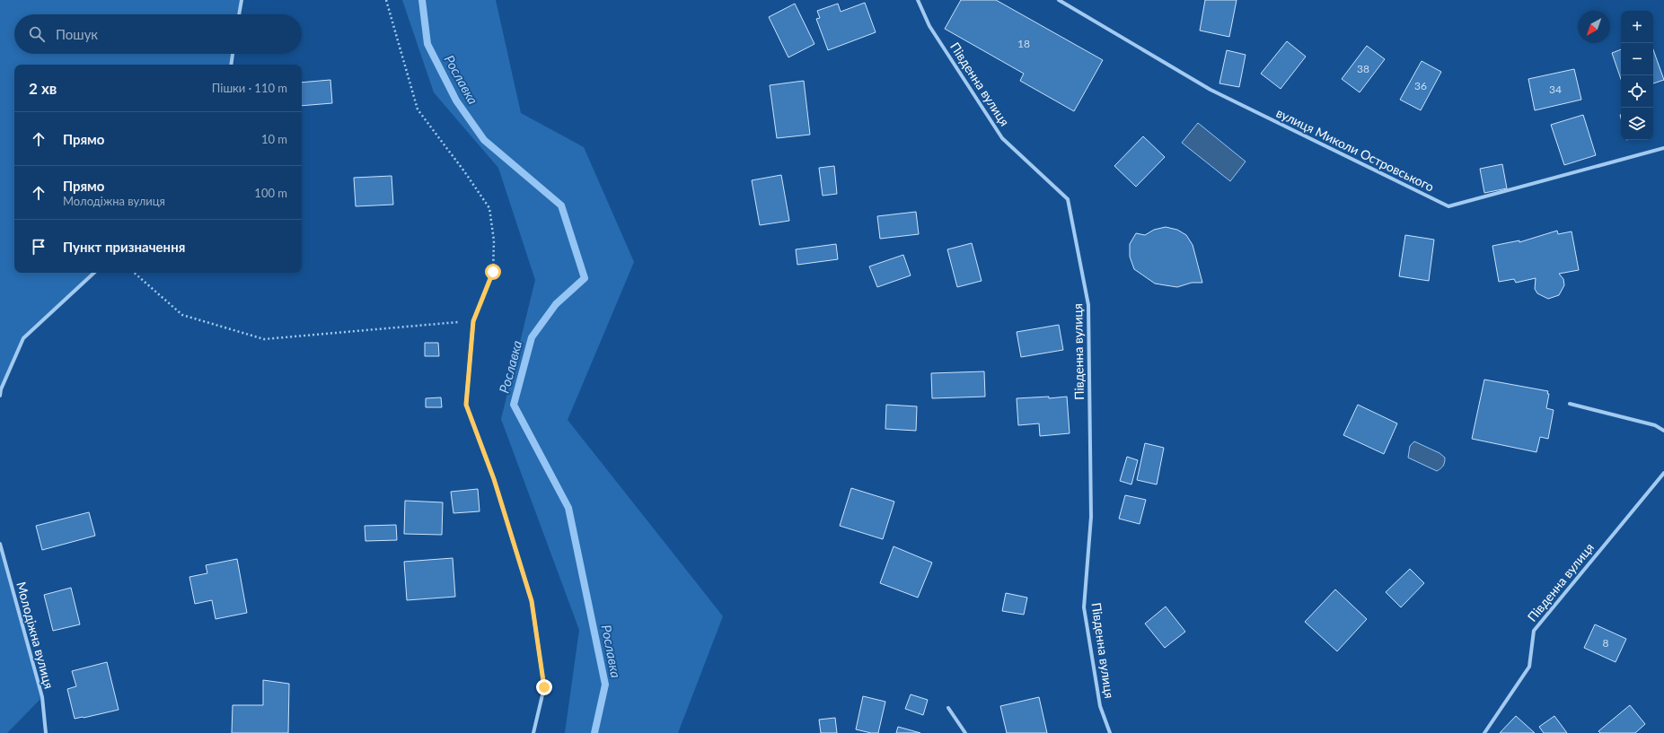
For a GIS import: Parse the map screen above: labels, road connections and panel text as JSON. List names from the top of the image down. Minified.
{"streets":{"street":["Південна вулиця","вулиця Миколи Островського","Молодіжна вулиця"]},"water":["Рославка"],"house_numbers":["18","38","36","34","8"],"north":"bottom left","page":{"map_buttons":["+","−"],"search":"Пошук","heading":["2 хв","Пішки · 110 m"],"list":[["Прямо","10 m"],["Прямо","Молодіжна вулиця","100 m"],"Пункт призначення"]}}
